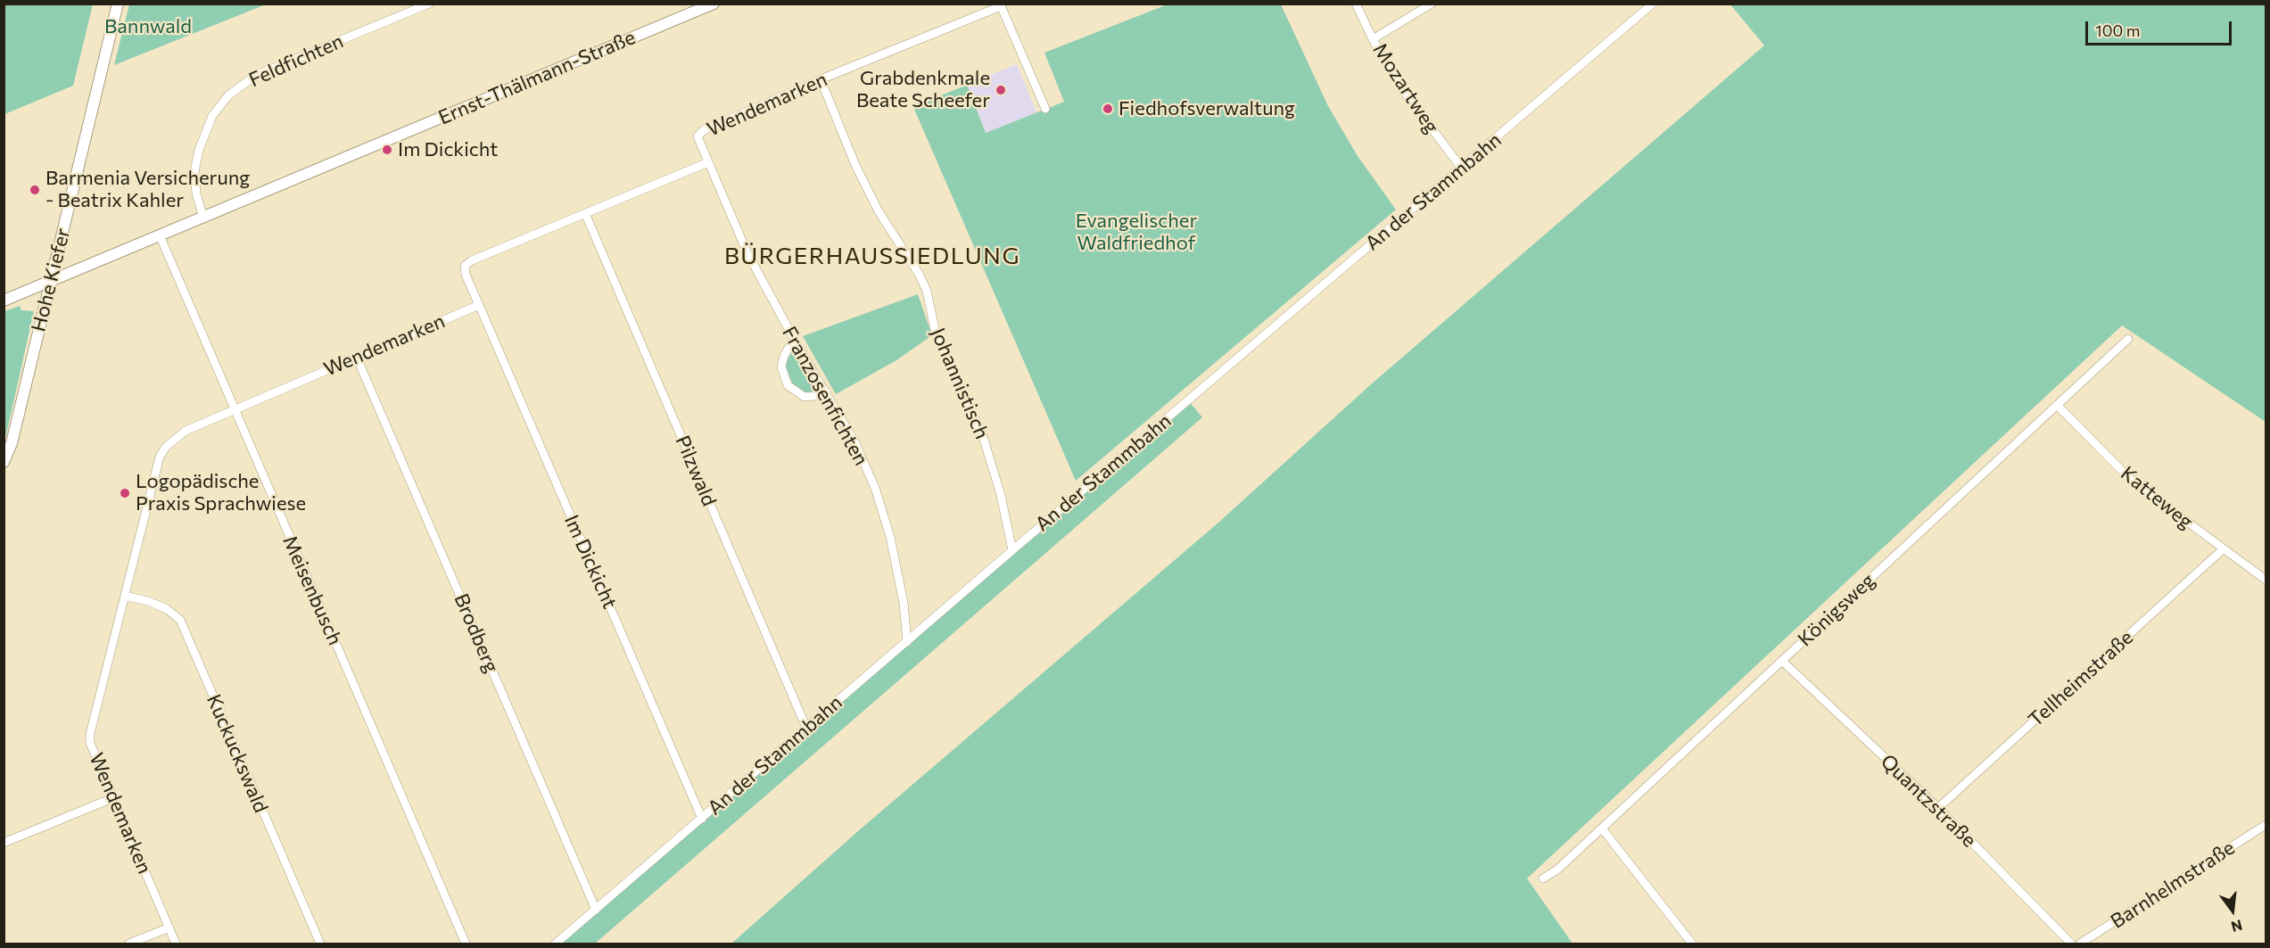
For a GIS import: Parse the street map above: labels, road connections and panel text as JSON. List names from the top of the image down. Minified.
{"streets":{"street":["Feldfichten","Ernst-Thälmann-Straße","Mozartweg","Wendemarken","An der Stammbahn","Hohe Kiefer","Johannistisch","Franzosenfichten","Pilzwald","Katteweg","Im Dickicht","Meisenbusch","Königsweg","Brodberg","Tellheimstraße","Kuckuckswald","Quantzstraße","Barnhelmstraße"]},"crossings":[["Feldfichten","Ernst-Thälmann-Straße"],["Ernst-Thälmann-Straße","Hohe Kiefer"],["Ernst-Thälmann-Straße","Meisenbusch"],["Mozartweg","An der Stammbahn"],["Wendemarken","Johannistisch"],["Wendemarken","Franzosenfichten"],["Wendemarken","Pilzwald"],["Wendemarken","Im Dickicht"],["Wendemarken","Meisenbusch"],["Wendemarken","Brodberg"],["Wendemarken","Kuckuckswald"],["An der Stammbahn","Johannistisch"],["An der Stammbahn","Franzosenfichten"],["An der Stammbahn","Pilzwald"],["An der Stammbahn","Im Dickicht"],["An der Stammbahn","Brodberg"],["Katteweg","Königsweg"],["Katteweg","Tellheimstraße"],["Königsweg","Quantzstraße"],["Tellheimstraße","Quantzstraße"]],"districts":["BÜRGERHAUSSIEDLUNG"],"parks":["Bannwald","Evangelischer Waldfriedhof"],"places":["Grabdenkmale Beate Scheefer","Fiedhofsverwaltung","Im Dickicht","Barmenia Versicherung - Beatrix Kahler","Logopädische Praxis Sprachwiese"],"scale_bar":"100 m","north":"bottom"}
